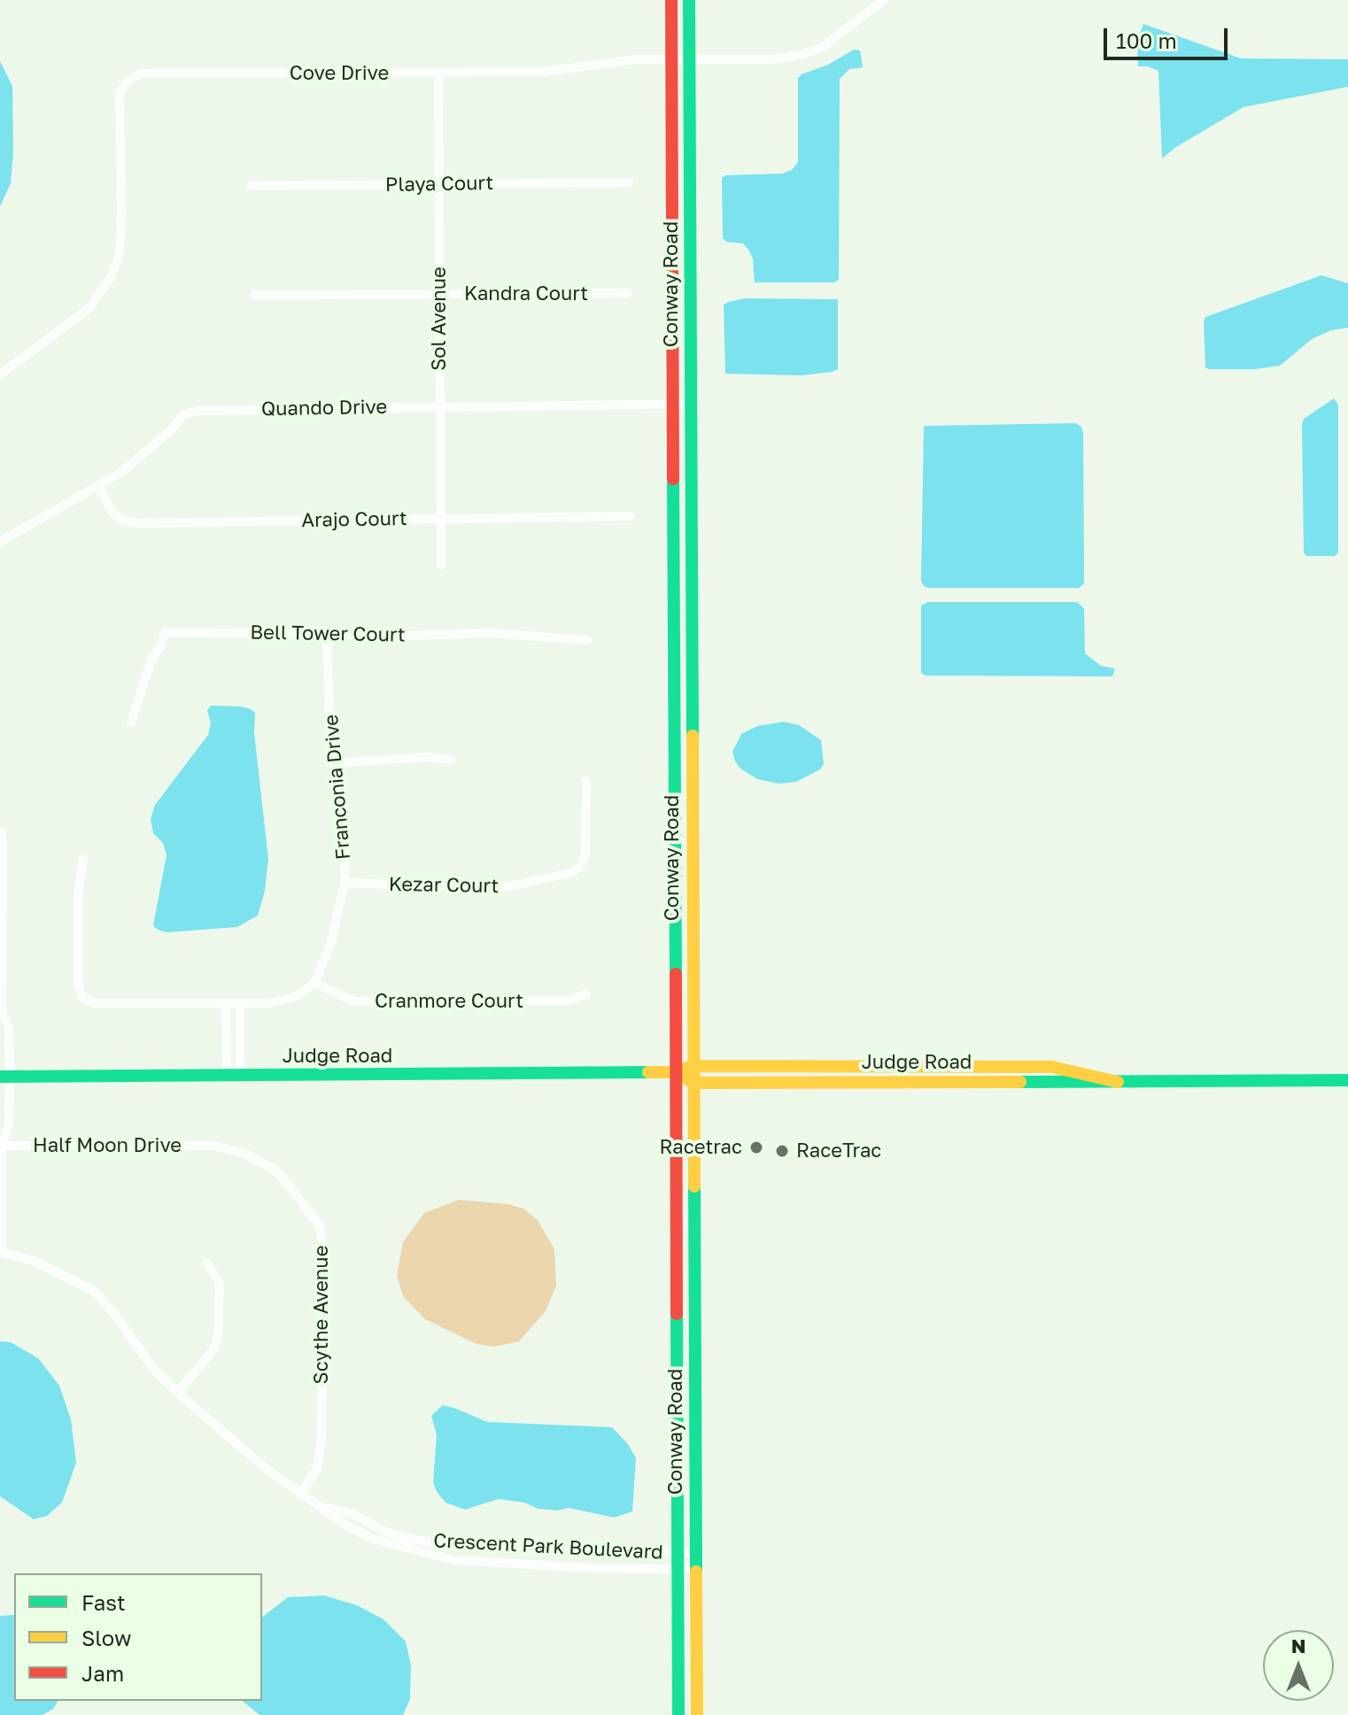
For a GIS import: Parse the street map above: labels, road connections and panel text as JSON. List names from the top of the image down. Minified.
{"streets":{"main road":["Conway Road","Judge Road"],"street":["Cove Drive","Playa Court","Kandra Court","Sol Avenue","Quando Drive","Arajo Court","Bell Tower Court","Franconia Drive","Kezar Court","Cranmore Court","Half Moon Drive","Scythe Avenue","Crescent Park Boulevard"]},"crossings":[["Cove Drive","Conway Road"],["Cove Drive","Sol Avenue"],["Playa Court","Sol Avenue"],["Conway Road","Quando Drive"],["Conway Road","Judge Road"],["Conway Road","Crescent Park Boulevard"],["Kandra Court","Sol Avenue"],["Sol Avenue","Quando Drive"],["Sol Avenue","Arajo Court"],["Quando Drive","Arajo Court"],["Bell Tower Court","Franconia Drive"],["Franconia Drive","Kezar Court"],["Franconia Drive","Cranmore Court"],["Half Moon Drive","Scythe Avenue"],["Scythe Avenue","Crescent Park Boulevard"]],"places":["Racetrac","RaceTrac"],"legend":["Fast","Slow","Jam"],"scale_bar":"100 m","north":"top"}
